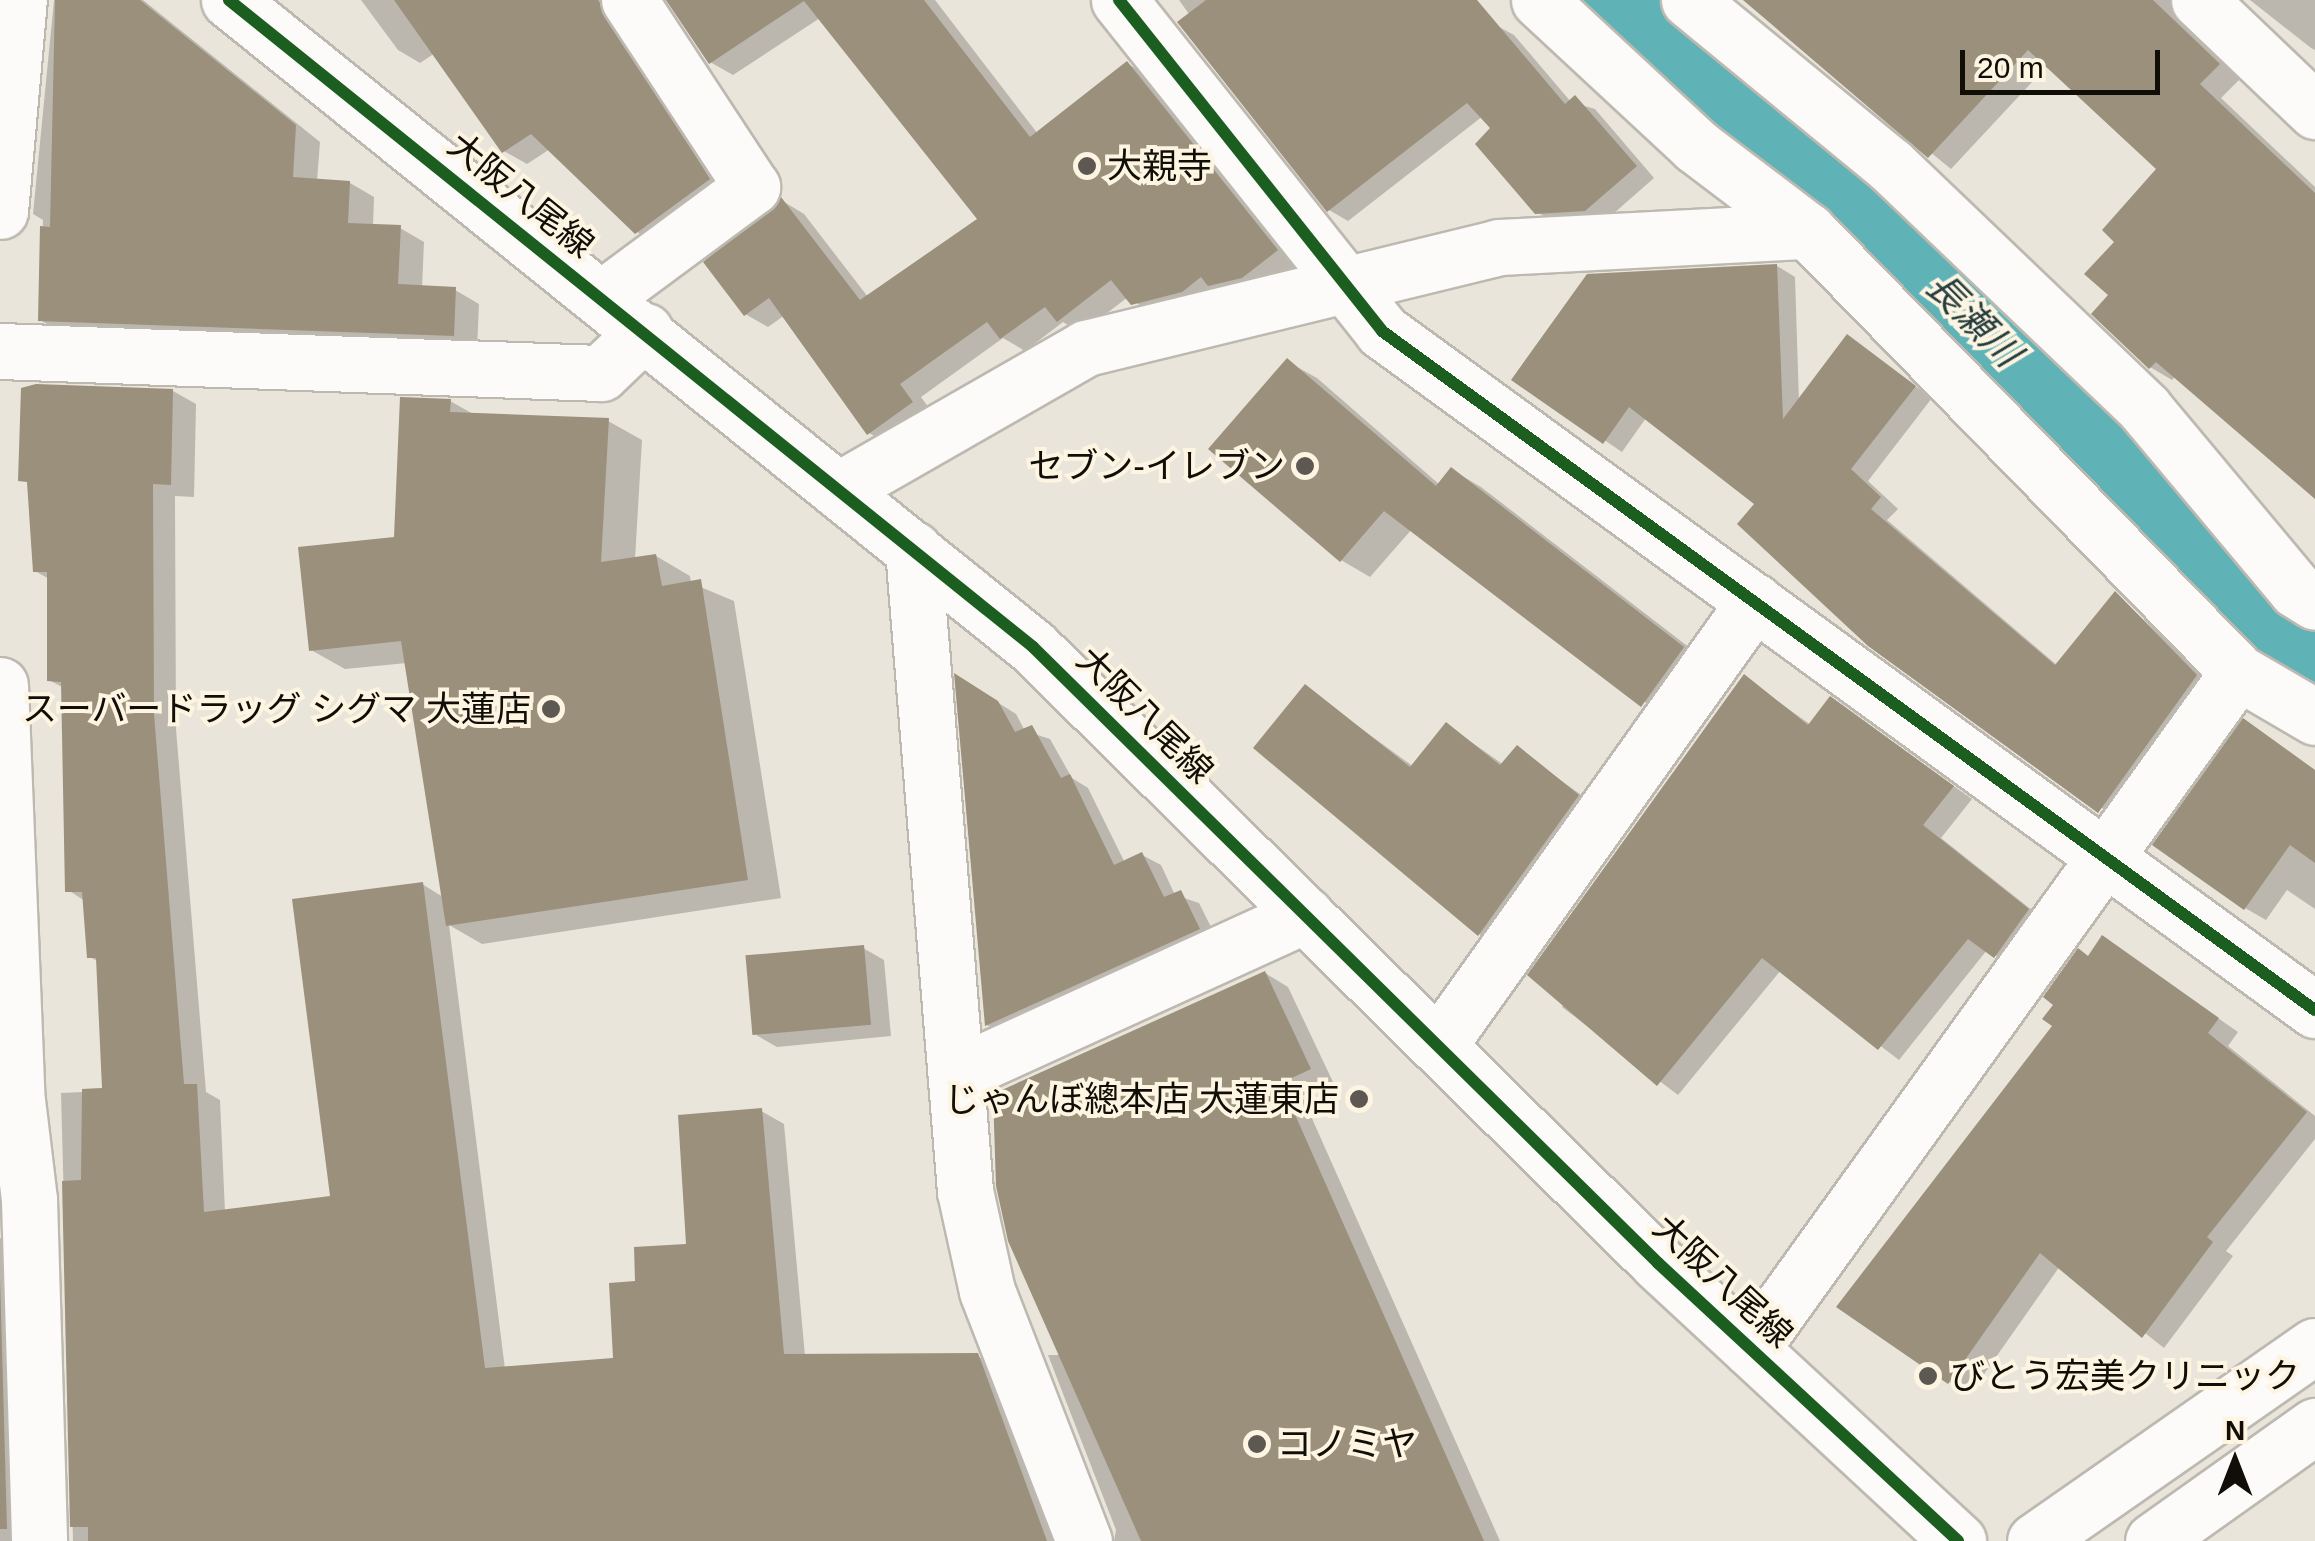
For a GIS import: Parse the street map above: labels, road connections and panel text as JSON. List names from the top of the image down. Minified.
{"streets":{"street":["大阪八尾線"]},"water":["長瀬川"],"places":["大親寺","セブン-イレブン","スーバードラッグ シグマ 大蓮店","じゃんぼ總本店 大蓮東店","びとう宏美クリニック","コノミヤ"],"scale_bar":"20 m","north":"top"}
